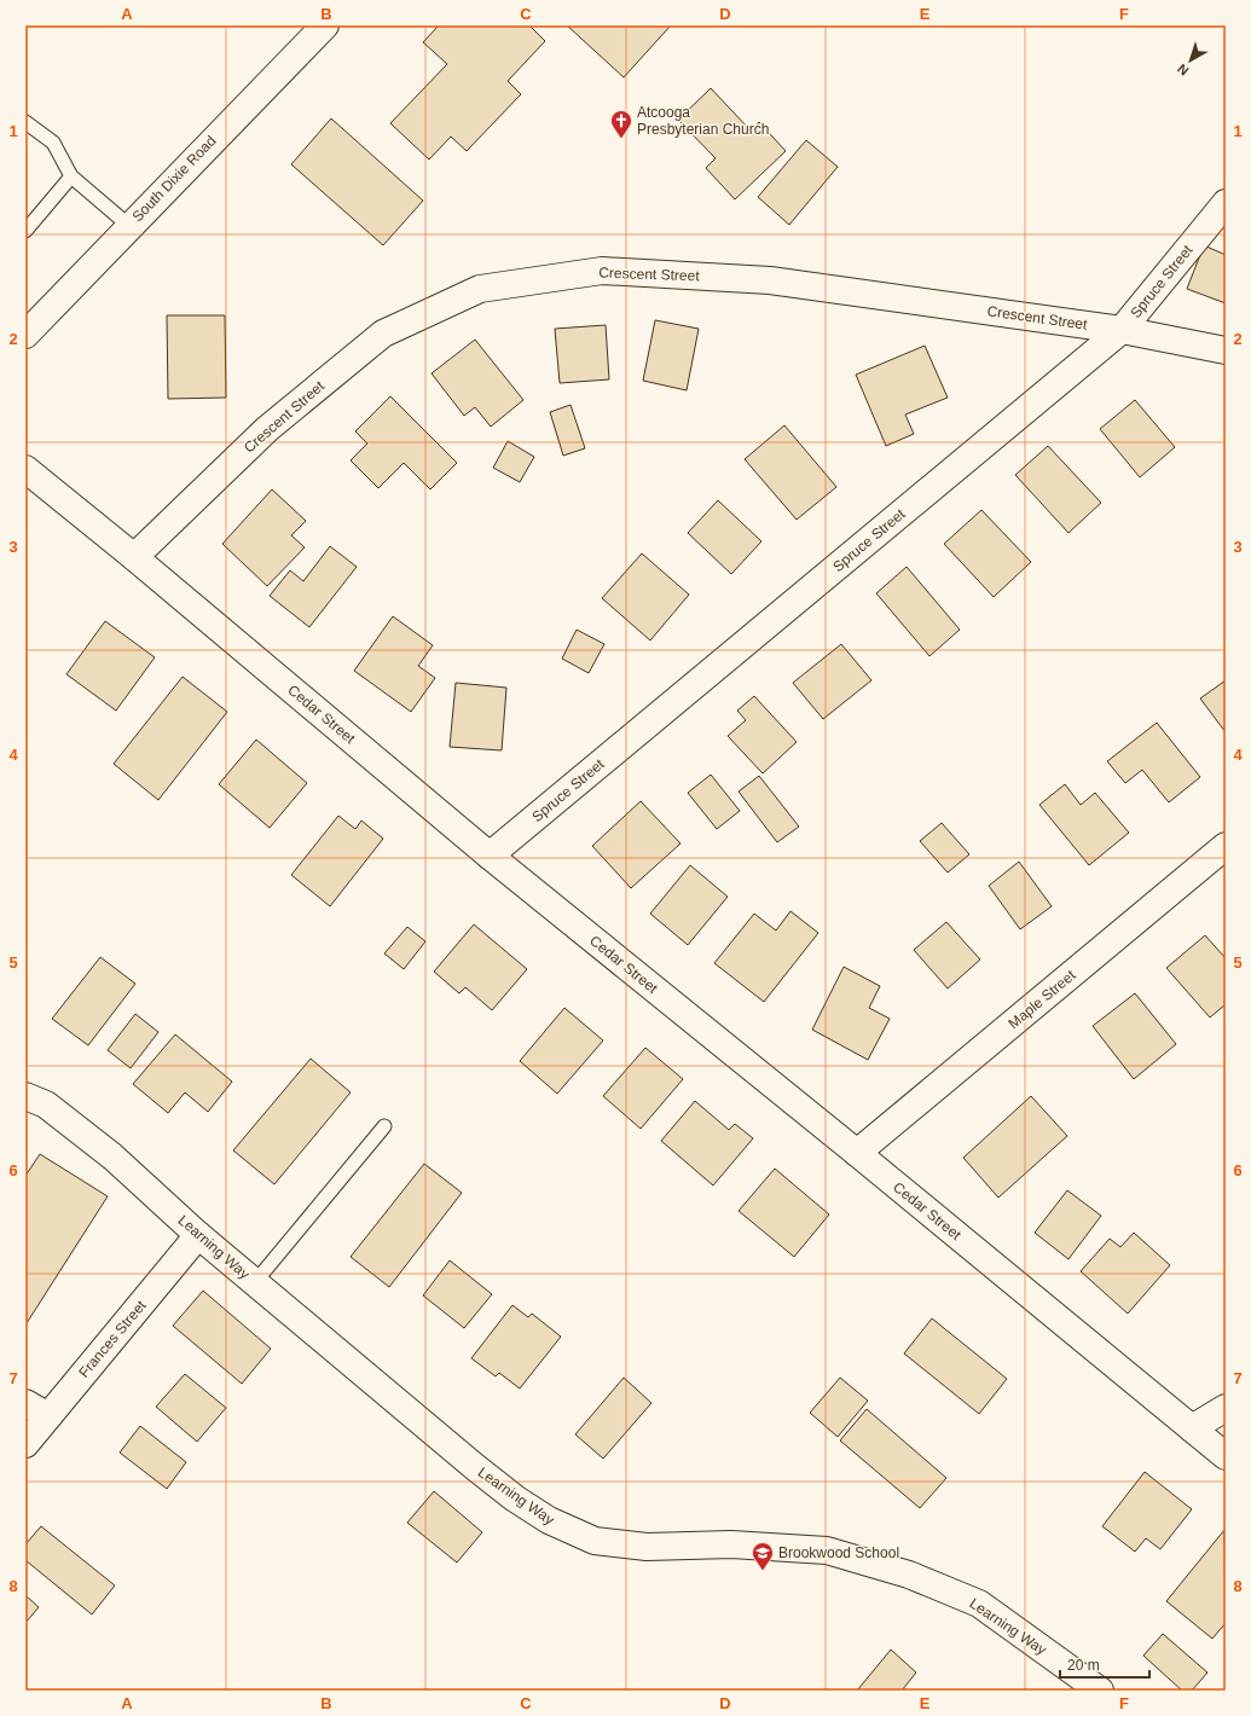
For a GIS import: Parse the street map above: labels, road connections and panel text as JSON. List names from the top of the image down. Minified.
{"streets":{"street":["South Dixie Road","Crescent Street","Spruce Street","Cedar Street","Maple Street","Learning Way","Frances Street"]},"crossings":[["Crescent Street","Spruce Street"],["Crescent Street","Cedar Street"],["Spruce Street","Cedar Street"],["Cedar Street","Maple Street"],["Learning Way","Frances Street"]],"places":{"church":["Atcooga Presbyterian Church"],"school or university":["Brookwood School"]},"scale_bar":"20 m","north":"bottom left","grid":{"columns":["A","B","C","D","E","F"],"rows":["1","2","3","4","5","6","7","8"]}}
